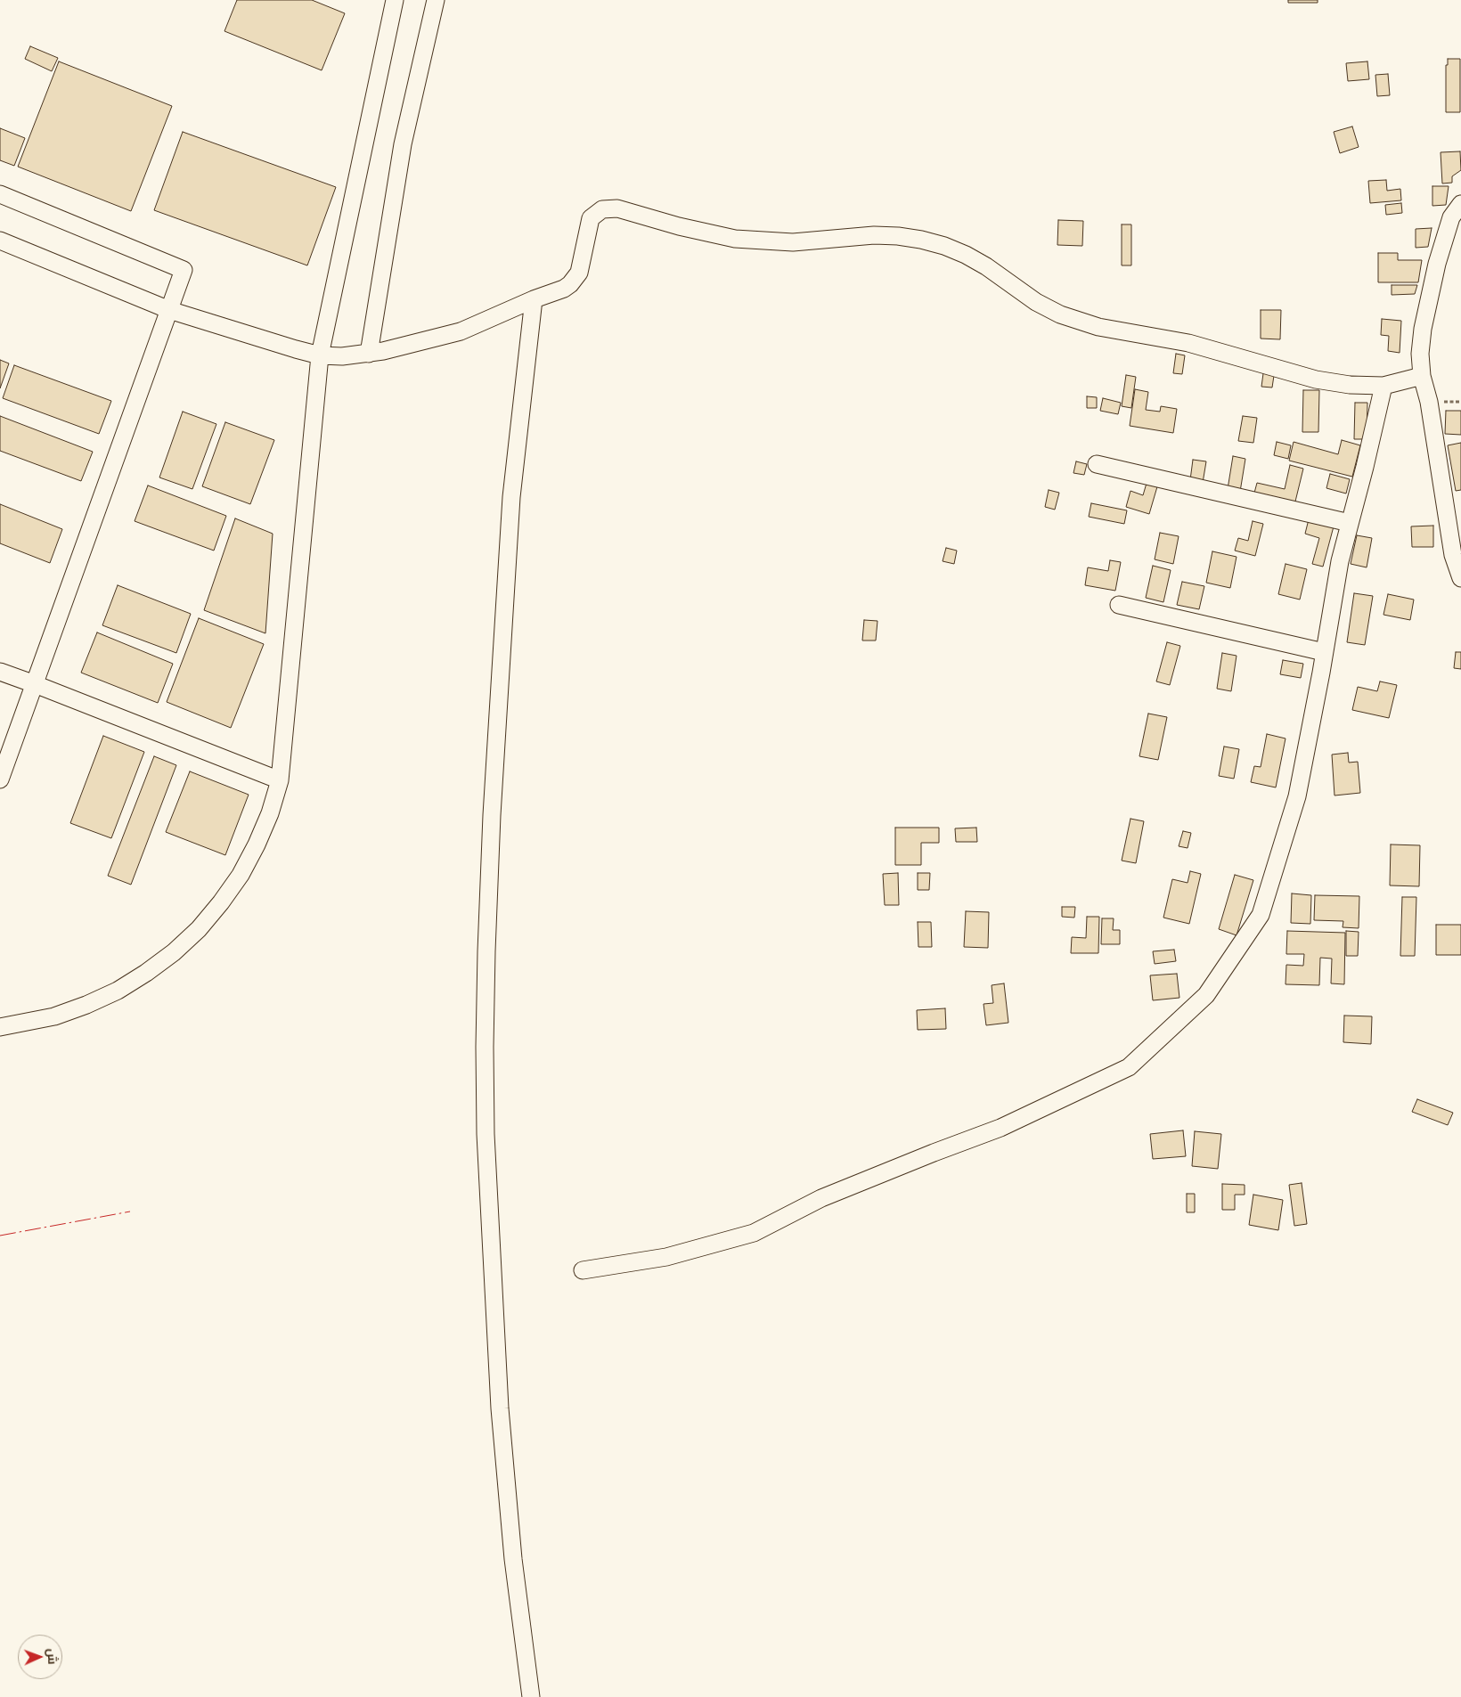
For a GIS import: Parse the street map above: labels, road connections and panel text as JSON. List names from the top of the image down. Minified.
{"north":"right"}
